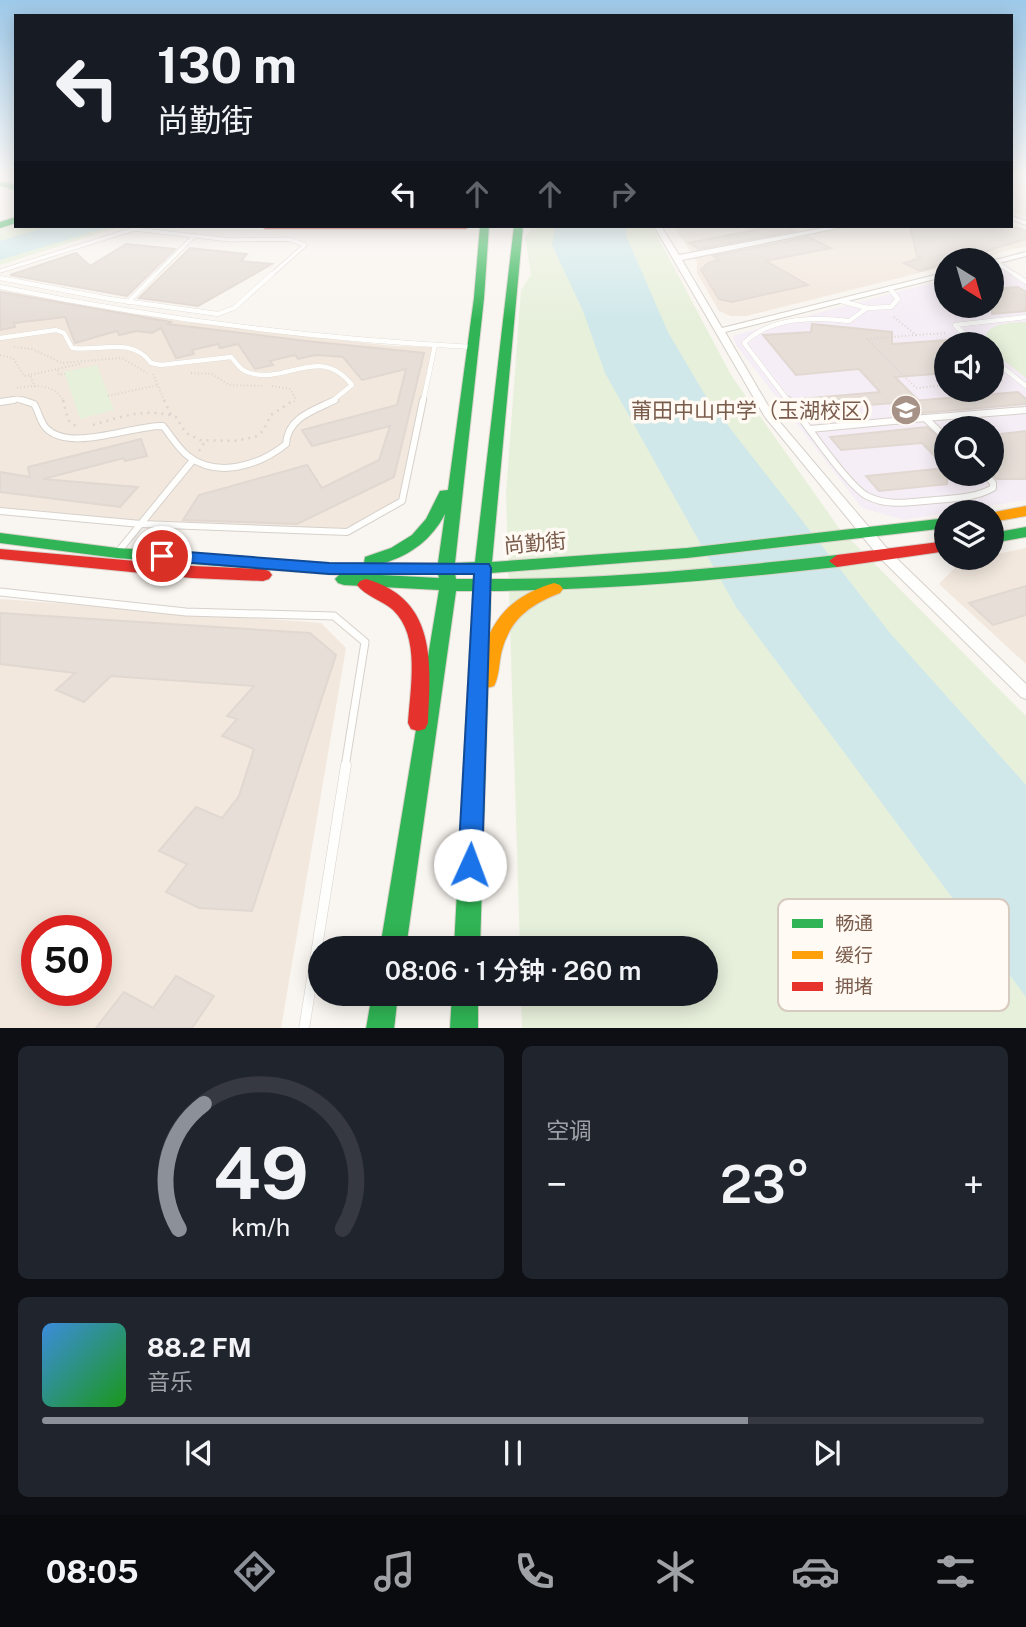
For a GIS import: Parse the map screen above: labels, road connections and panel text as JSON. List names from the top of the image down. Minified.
{"streets":{"main road":["尚勤街"]},"places":{"school or university":["莆田中山中学（玉湖校区）"]},"legend":["畅通","缓行","拥堵"],"north":"bottom right","page":{"turn":["130 m","尚勤街"],"limit":"50","trip":"08:06 · 1 分钟 · 260 m","tile":"空调","heat":["−","23°","+"],"song":["88.2 FM","音乐"],"tabs":"08:05","gauge":["49","km/h"]}}
